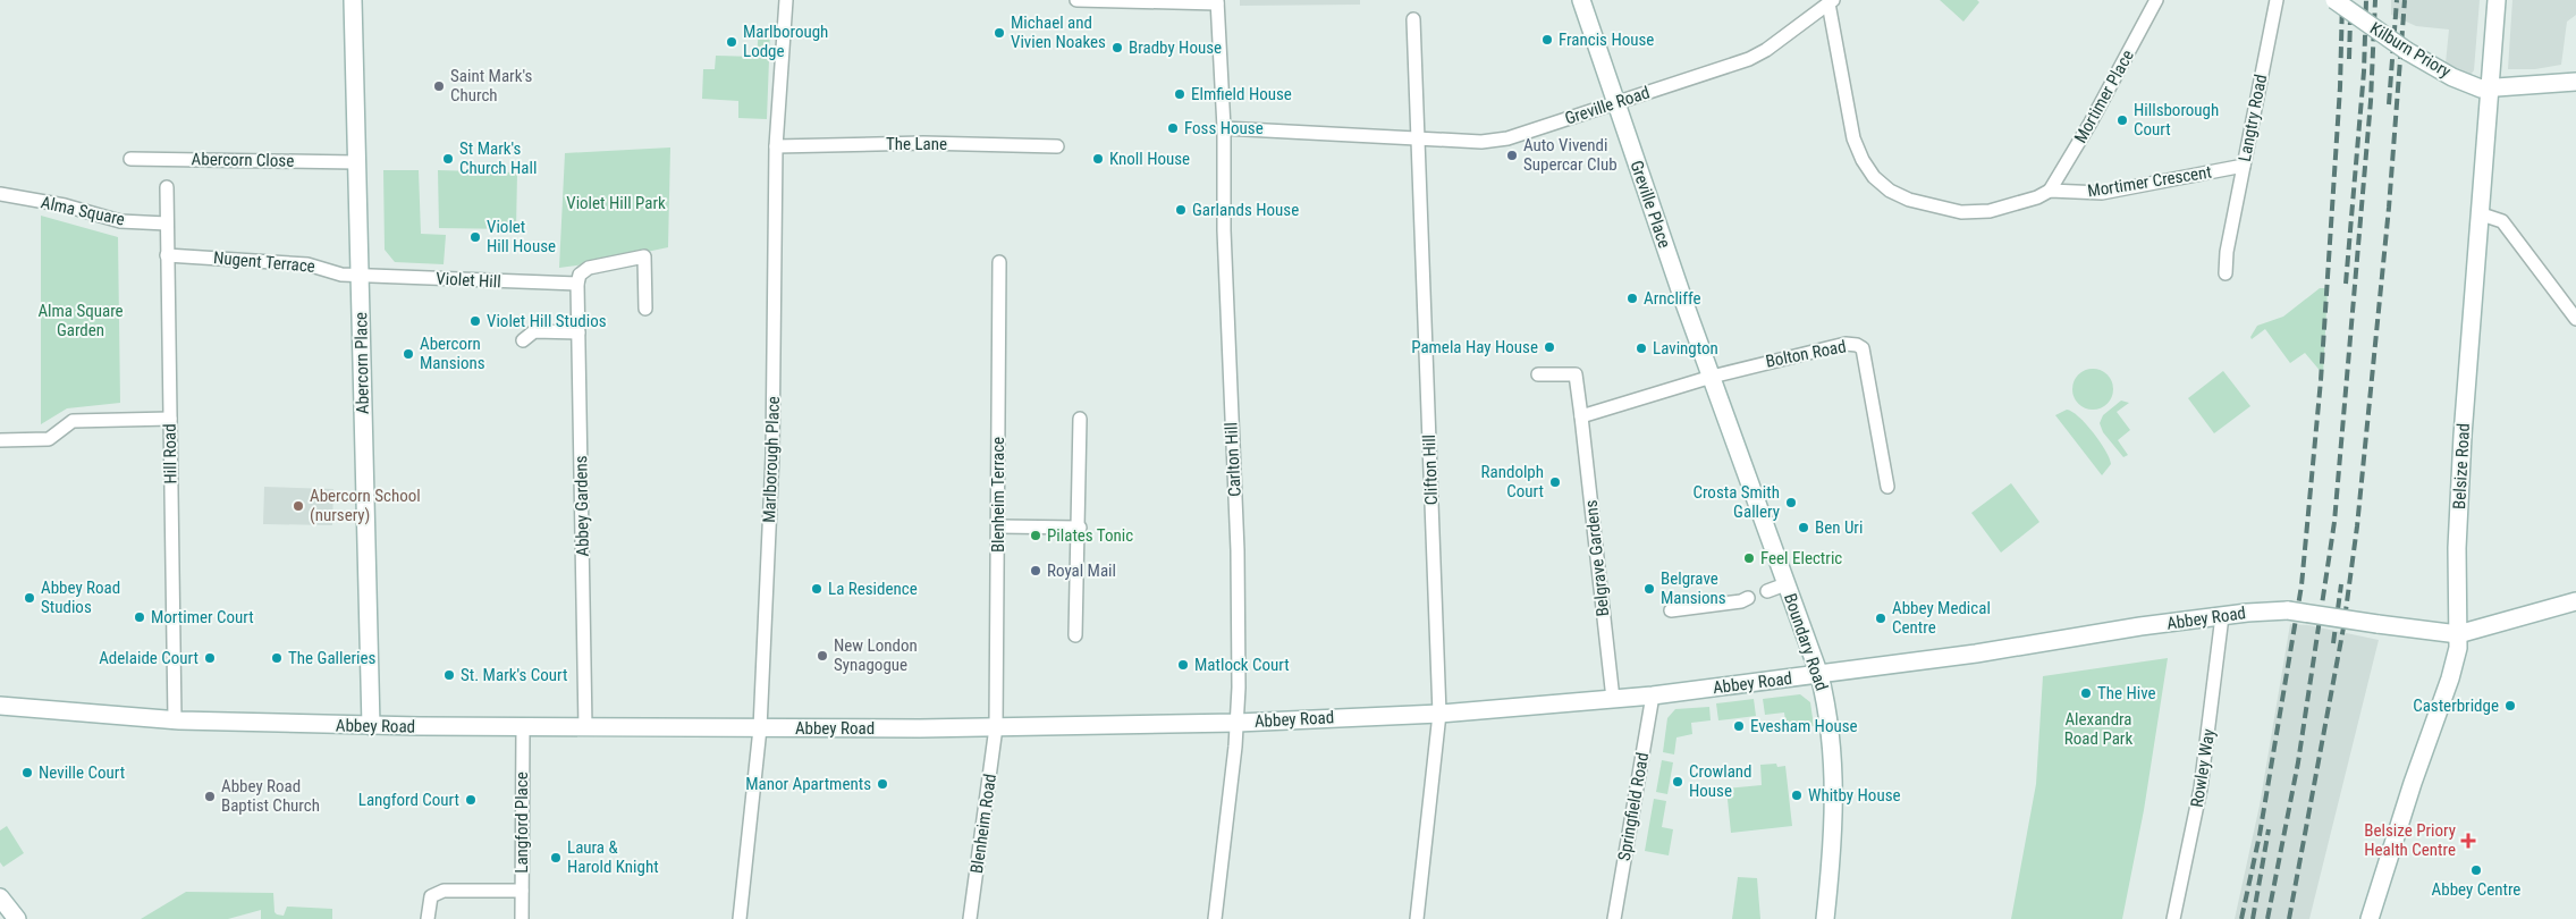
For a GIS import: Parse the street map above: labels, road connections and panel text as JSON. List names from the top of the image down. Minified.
{"streets":{"main road":["Kilburn Priory","Greville Place","Abercorn Place","Belsize Road","Abbey Road","Boundary Road"],"street":["Mortimer Place","Greville Road","Langtry Road","The Lane","Abercorn Close","Mortimer Crescent","Alma Square","Nugent Terrace","Violet Hill","Bolton Road","Hill Road","Marlborough Place","Carlton Hill","Clifton Hill","Blenheim Terrace","Abbey Gardens","Belgrave Gardens","Rowley Way","Springfield Road","Langford Place","Blenheim Road"]},"crossings":[["Kilburn Priory","Belsize Road"],["Mortimer Place","Mortimer Crescent"],["Greville Road","Mortimer Crescent"],["Greville Road","Greville Place"],["Greville Road","Carlton Hill"],["Greville Road","Clifton Hill"],["Langtry Road","Mortimer Crescent"],["The Lane","Marlborough Place"],["Abercorn Close","Abercorn Place"],["Greville Place","Bolton Road"],["Greville Place","Boundary Road"],["Alma Square","Hill Road"],["Nugent Terrace","Violet Hill"],["Nugent Terrace","Abercorn Place"],["Nugent Terrace","Hill Road"],["Violet Hill","Abercorn Place"],["Violet Hill","Abbey Gardens"],["Bolton Road","Boundary Road"],["Abercorn Place","Abbey Road"],["Hill Road","Abbey Road"],["Marlborough Place","Abbey Road"],["Carlton Hill","Abbey Road"],["Belsize Road","Abbey Road"],["Clifton Hill","Abbey Road"],["Blenheim Terrace","Abbey Road"],["Blenheim Terrace","Blenheim Road"],["Abbey Gardens","Abbey Road"],["Belgrave Gardens","Abbey Road"],["Abbey Road","Boundary Road"],["Abbey Road","Rowley Way"],["Abbey Road","Springfield Road"],["Abbey Road","Langford Place"],["Abbey Road","Blenheim Road"]],"parks":["Violet Hill Park","Alma Square Garden","Alexandra Road Park"],"places":{"other":["Michael and Vivien Noakes","Francis House","Marlborough Lodge","Bradby House","Saint Mark's Church","Elmfield House","Hillsborough Court","Foss House","Auto Vivendi Supercar Club","St Mark's Church Hall","Knoll House","Garlands House","Violet Hill House","Arncliffe","Violet Hill Studios","Pamela Hay House","Lavington","Abercorn Mansions","Randolph Court","Crosta Smith Gallery","Abercorn School (nursery)","Ben Uri","Pilates Tonic","Feel Electric","Royal Mail","La Residence","Belgrave Mansions","Abbey Road Studios","Mortimer Court","Abbey Medical Centre","New London Synagogue","Adelaide Court","The Galleries","Matlock Court","St. Mark's Court","The Hive","Casterbridge","Evesham House","Neville Court","Crowland House","Manor Apartments","Whitby House","Abbey Road Baptist Church","Langford Court","Laura & Harold Knight","Abbey Centre"],"health":["Belsize Priory Health Centre"]}}
